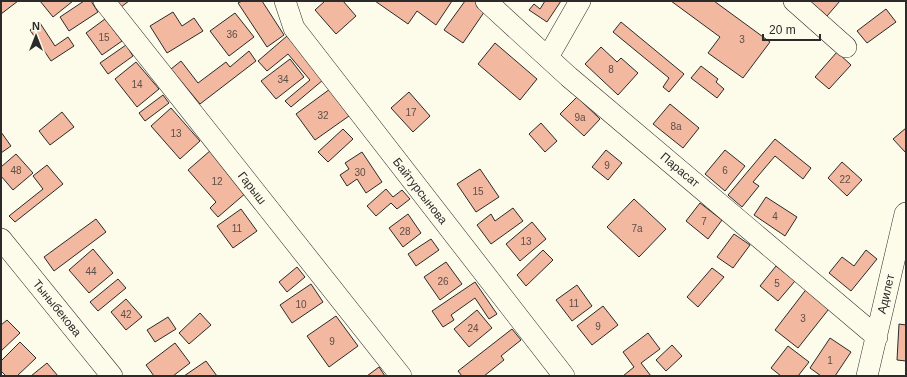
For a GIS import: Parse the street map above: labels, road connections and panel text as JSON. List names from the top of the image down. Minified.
{"streets":{"street":["Парасат","Гарыш","Байтурсынова","Адилет","Тыныбекова"]},"crossings":[["Парасат","Адилет"]],"house_numbers":["36","15","3","8","34","14","17","32","9а","8а","13","9","48","6","30","22","12","15","4","7","11","7а","28","13","44","26","5","11","10","42","3","9","24","9","1"],"scale_bar":"20 m","north":"top"}
